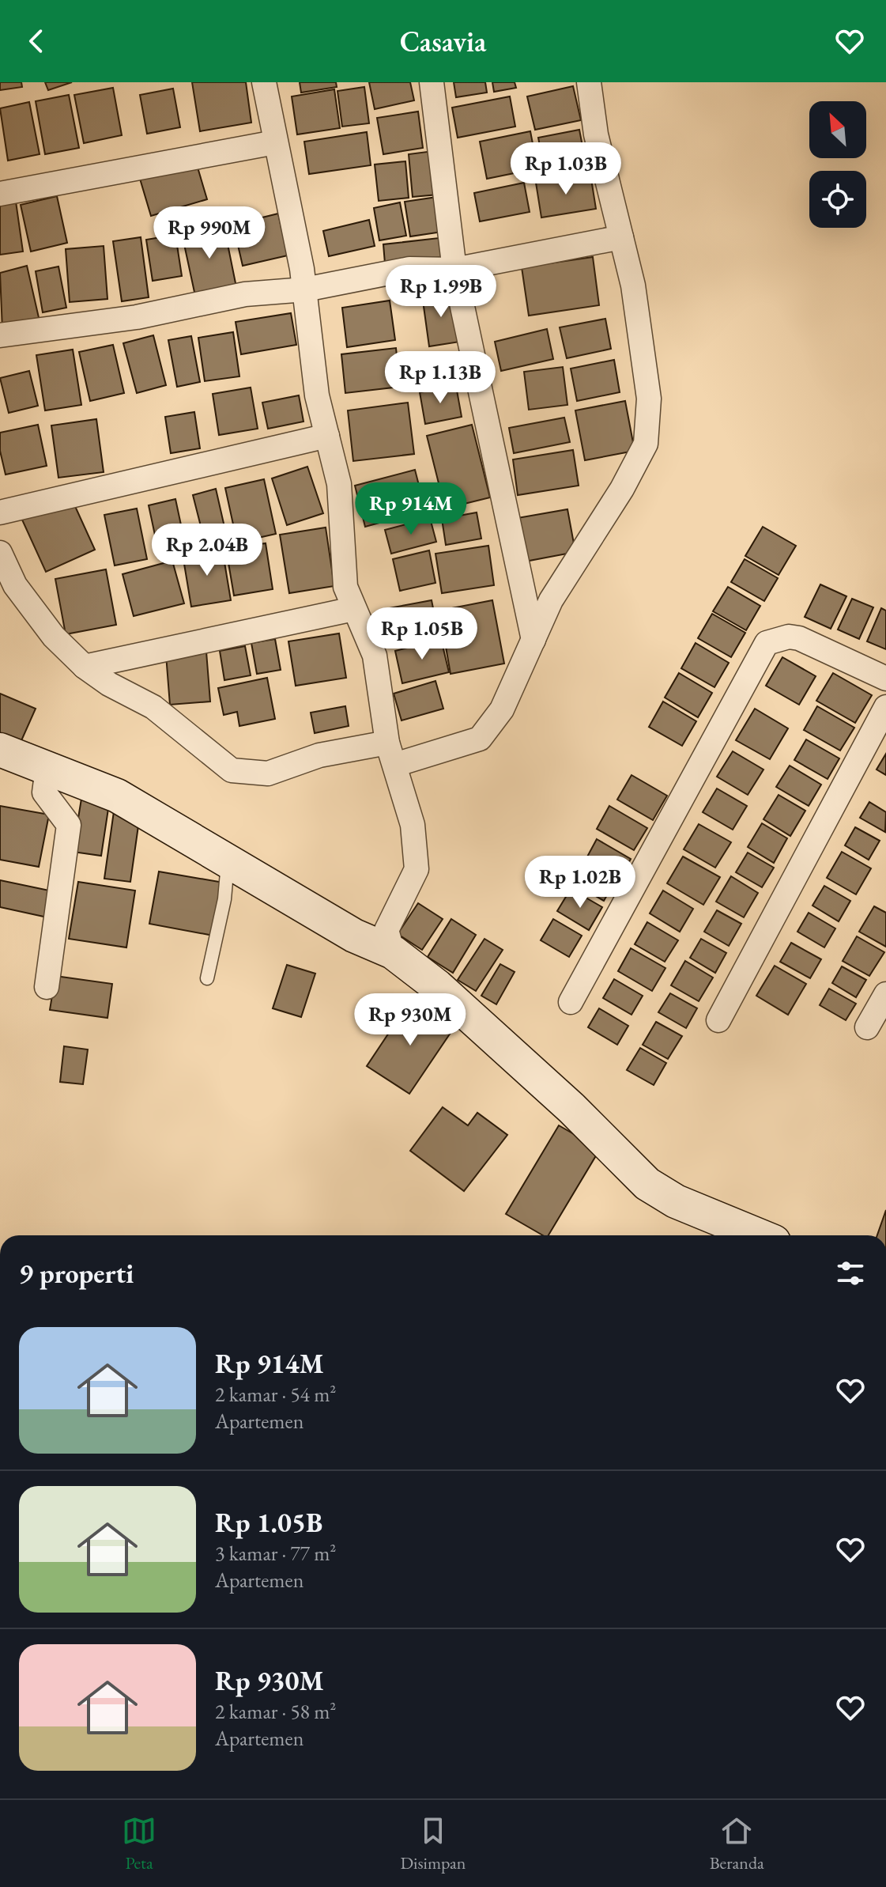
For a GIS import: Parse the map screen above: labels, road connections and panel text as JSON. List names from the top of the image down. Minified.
{"north":"top left","page":{"header":"Casavia","price":["Rp 1.03B","Rp 990M","Rp 1.99B","Rp 1.13B","Rp 914M","Rp 2.04B","Rp 1.05B","Rp 1.02B","Rp 930M"],"heading":"9 properti","list":[{"name":"Rp 914M","note":"2 kamar · 54 m² · Apartemen"},{"name":"Rp 1.05B","note":"3 kamar · 77 m² · Apartemen"},{"name":"Rp 930M","note":"2 kamar · 58 m² · Apartemen"}],"tabs":["Peta","Disimpan","Beranda"]}}
